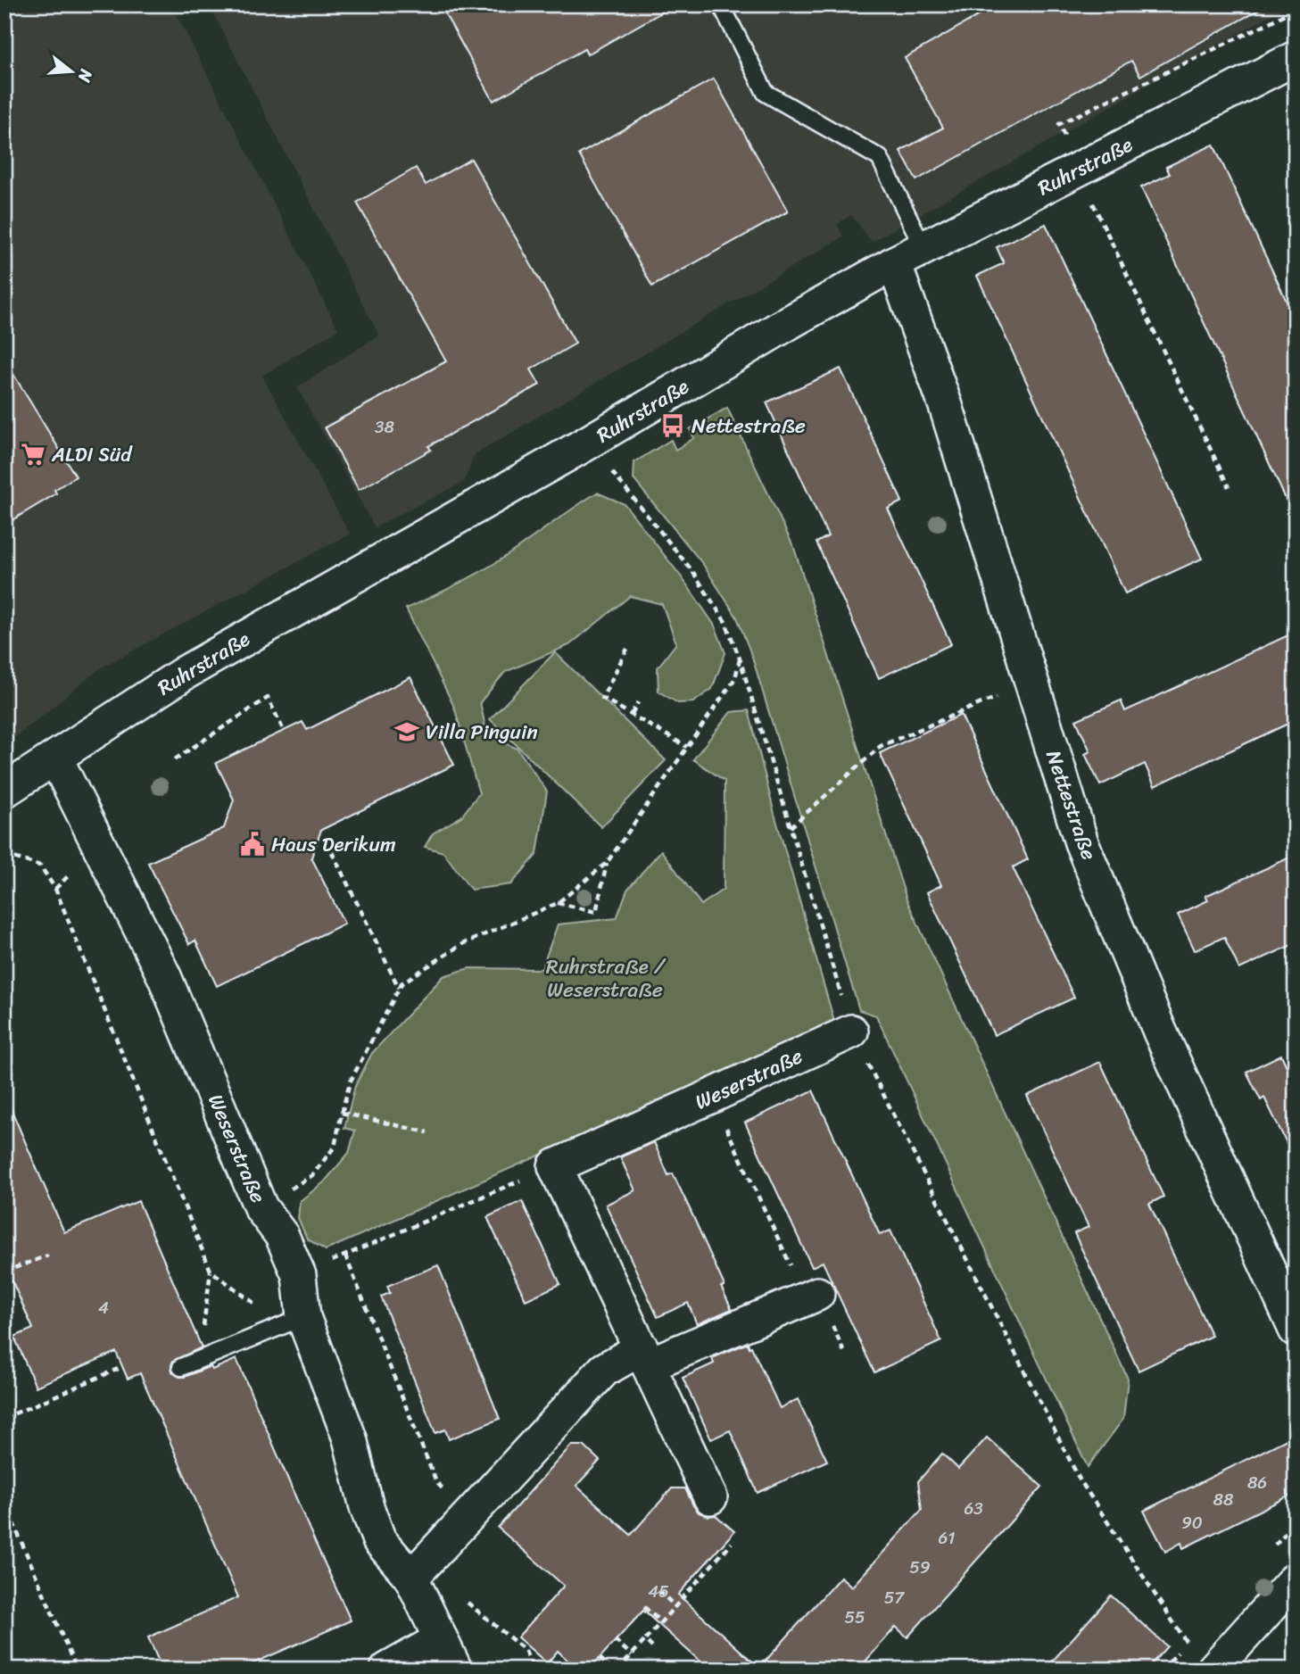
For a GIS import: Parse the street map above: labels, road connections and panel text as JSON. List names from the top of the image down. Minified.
{"streets":{"street":["Ruhrstraße","Nettestraße","Weserstraße"]},"crossings":[["Ruhrstraße","Nettestraße"],["Ruhrstraße","Weserstraße"]],"parks":["Ruhrstraße / Weserstraße"],"places":{"bus stop":["Nettestraße"],"supermarket":["ALDI Süd"],"school or university":["Villa Pinguin"],"public building":["Haus Derikum"]},"house_numbers":["38","4","86","88","63","90","61","59","45","57","55"],"north":"right"}
